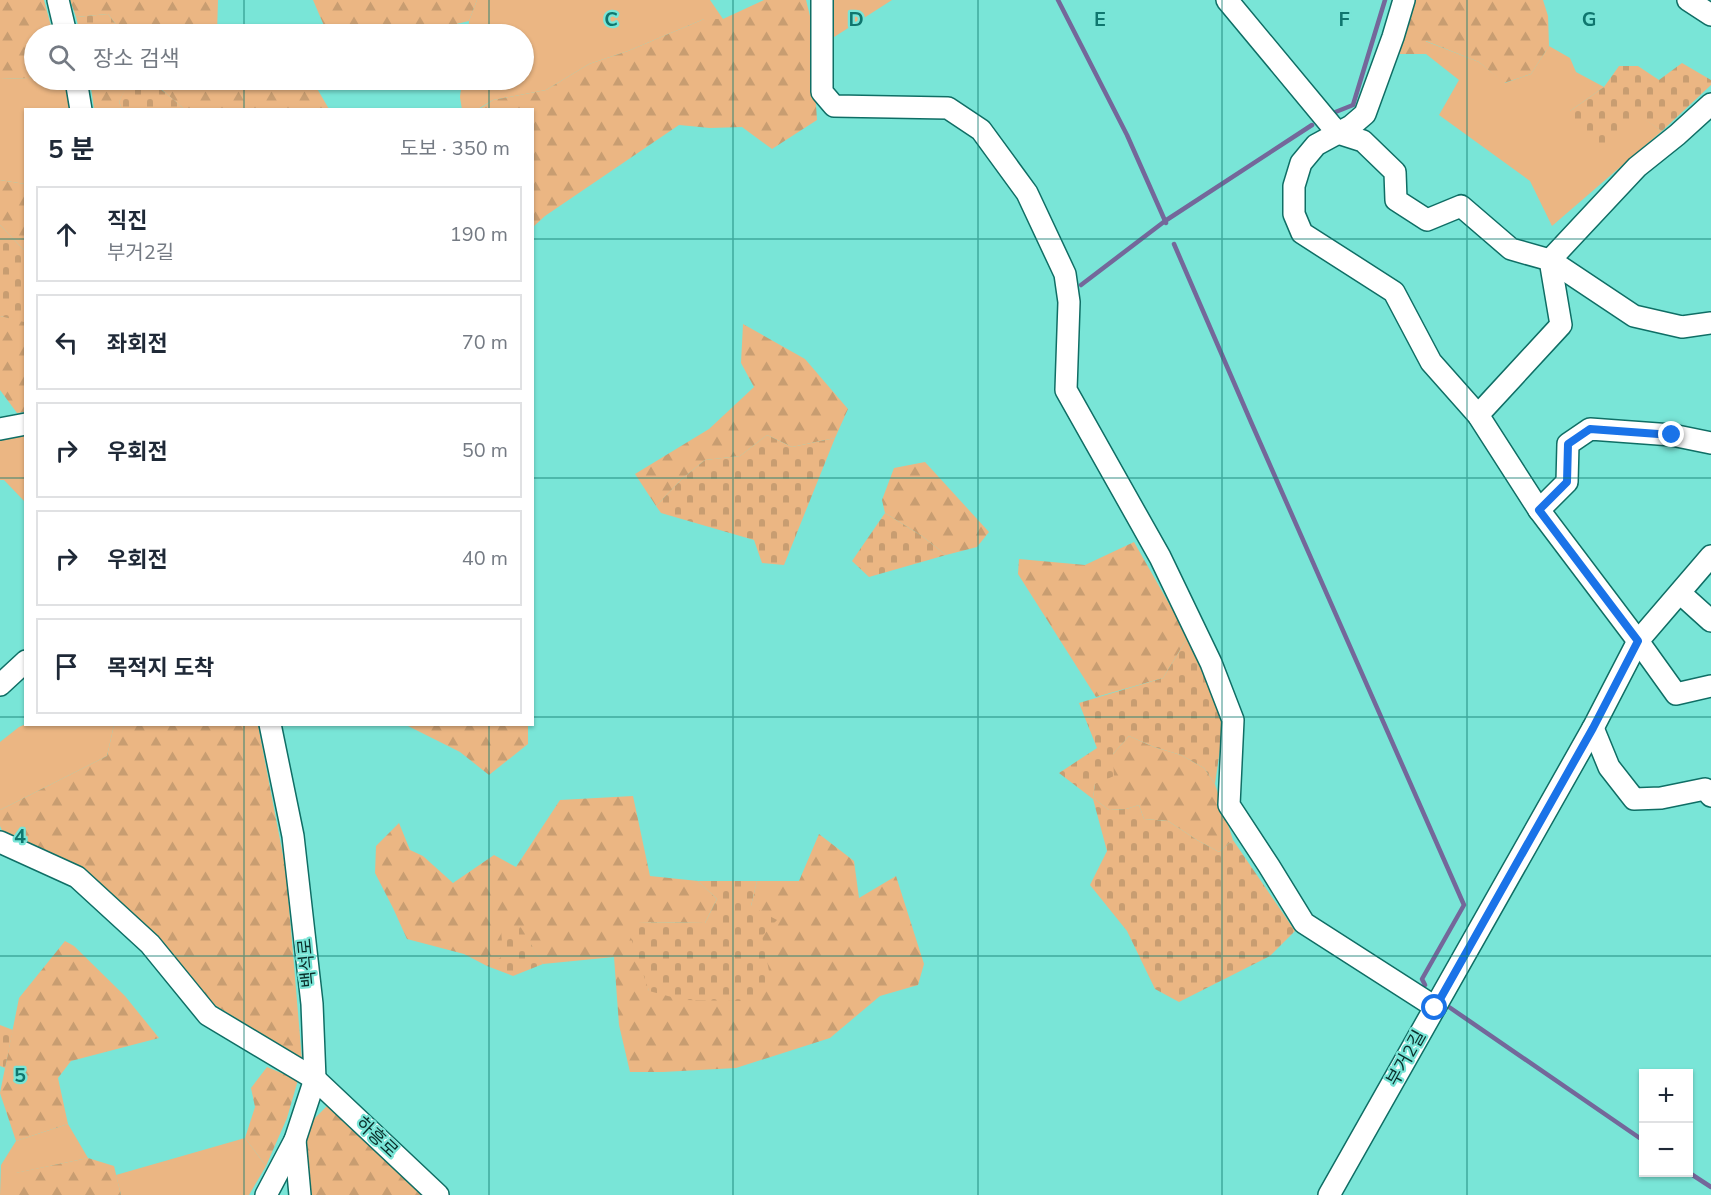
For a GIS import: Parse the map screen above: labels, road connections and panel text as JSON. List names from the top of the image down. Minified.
{"streets":{"street":["백석로","부거2길","하흥로"]},"crossings":[["백석로","하흥로"]],"page":{"search":"장소 검색","heading":["5 분","도보 · 350 m"],"list":[["직진","부거2길","190 m"],["좌회전","70 m"],["우회전","50 m"],["우회전","40 m"],"목적지 도착"],"map_buttons":["+","−"]},"grid":{"columns":["C","D","E","F","G"],"rows":["4","5"]}}
